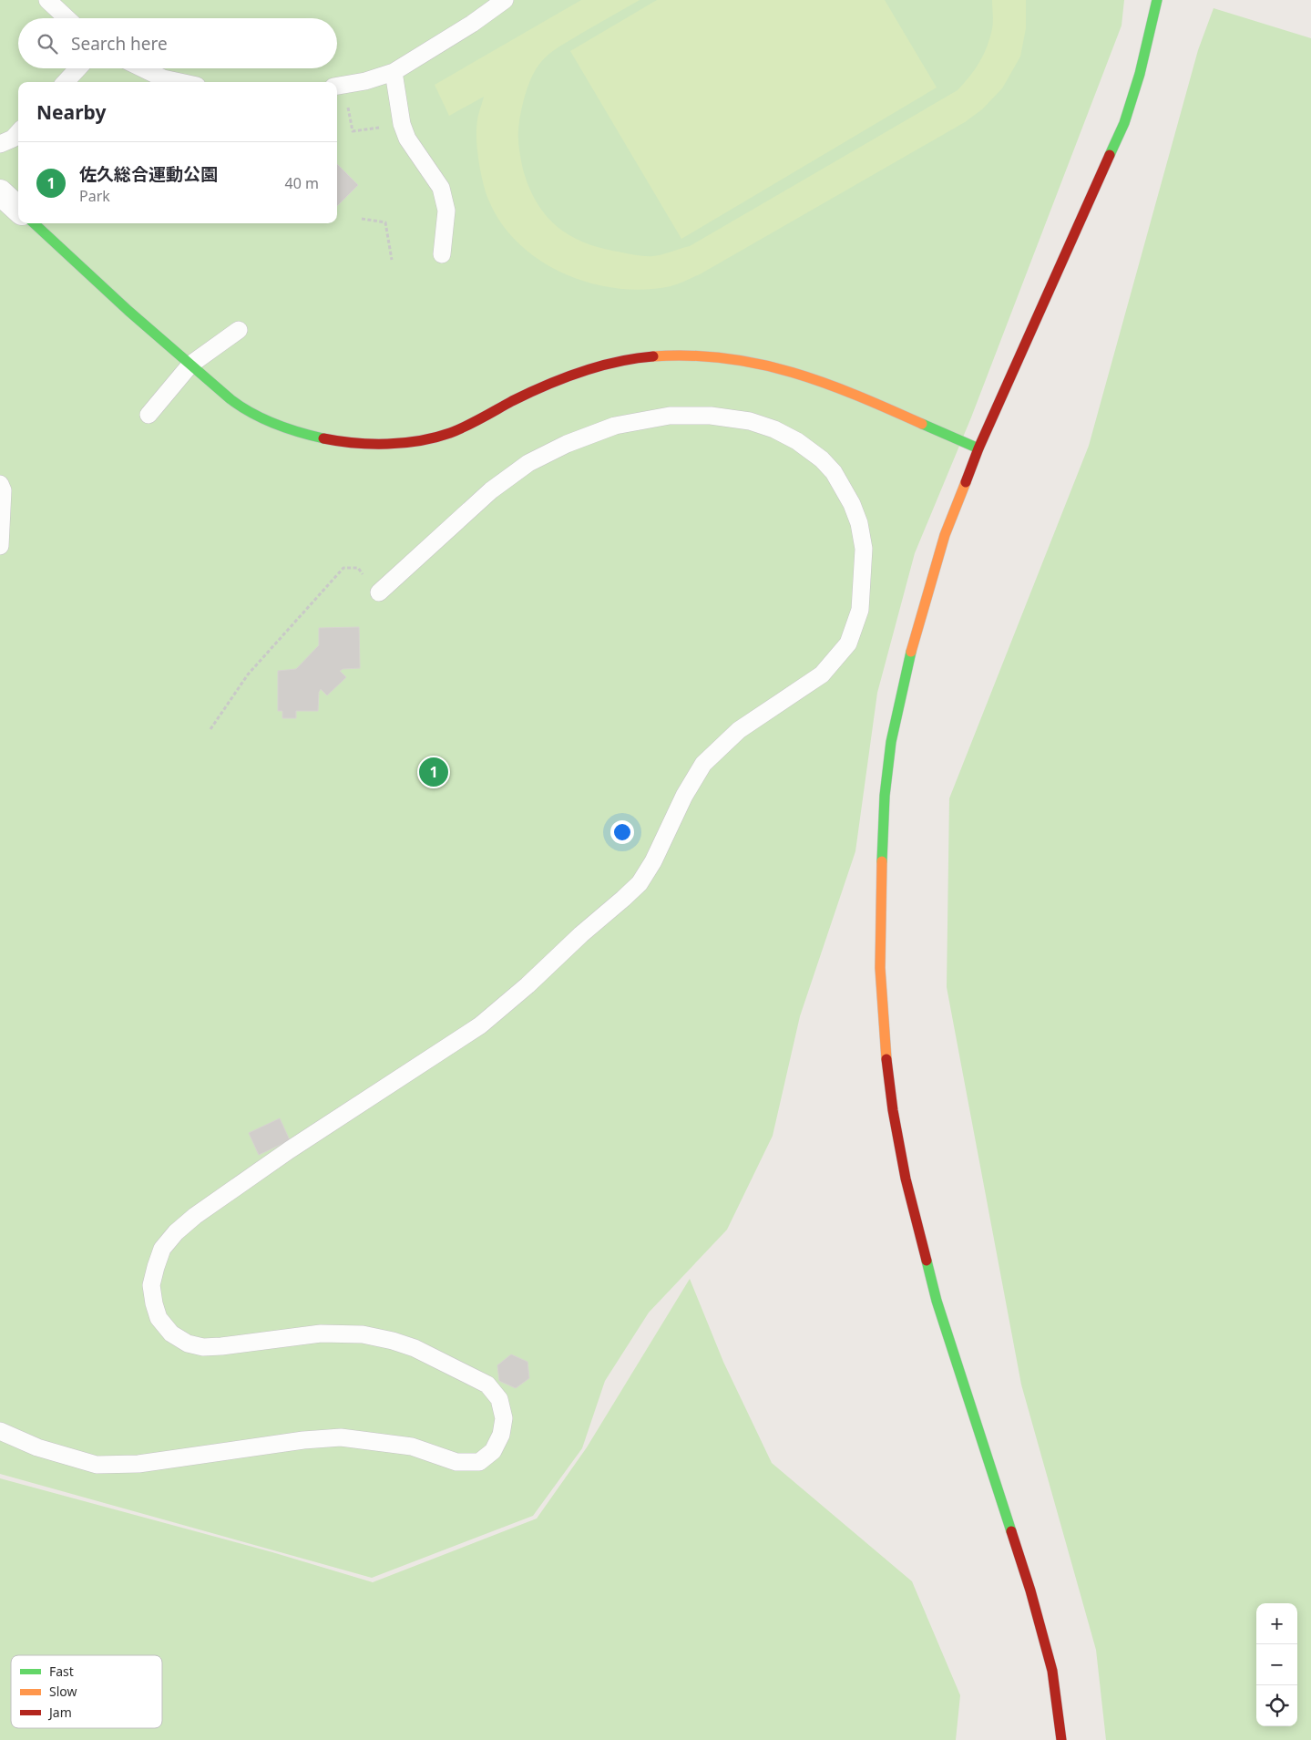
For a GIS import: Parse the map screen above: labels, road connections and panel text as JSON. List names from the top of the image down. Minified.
{"legend":["Fast","Slow","Jam"],"page":{"search":"Search here","heading":"Nearby","list":[{"mark":"1","name":"佐久総合運動公園","note":"Park","value":"40 m"}],"pins":"1","map_buttons":["+","−"]}}
